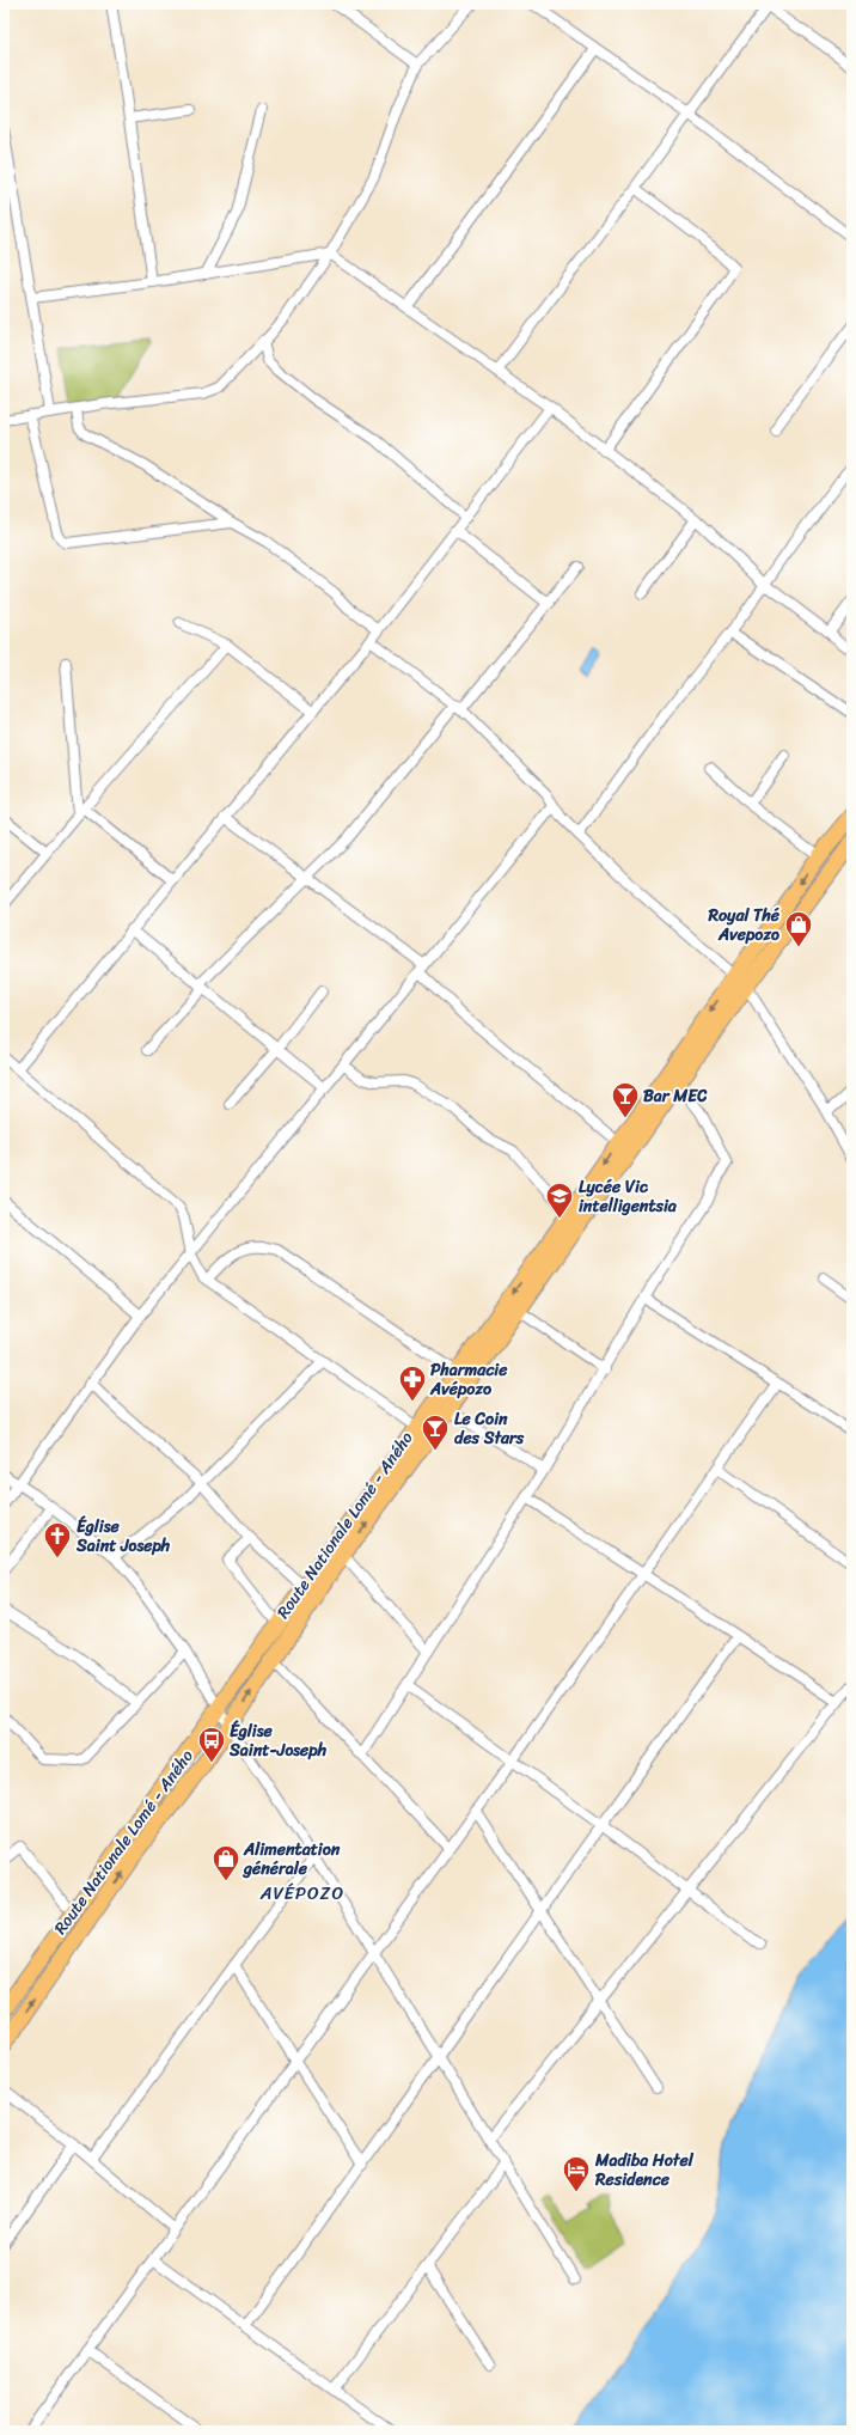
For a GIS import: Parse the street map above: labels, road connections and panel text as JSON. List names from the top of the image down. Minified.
{"streets":{"highway":["Route Nationale Lomé - Aného"]},"districts":["AVÉPOZO"],"places":{"shop":["Royal Thé Avepozo","Alimentation générale"],"bar":["Bar MEC","Le Coin des Stars"],"school or university":["Lycée Vic intelligentsia"],"pharmacy":["Pharmacie Avépozo"],"church":["Église Saint Joseph"],"bus stop":["Église Saint-Joseph"],"hotel":["Madiba Hotel Residence"]}}
